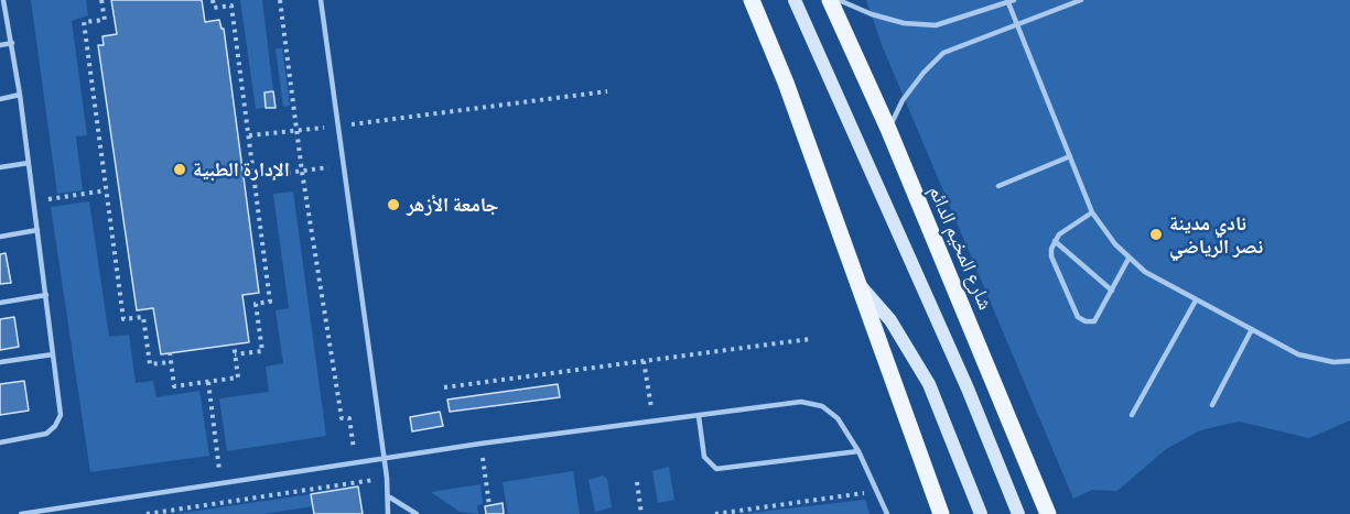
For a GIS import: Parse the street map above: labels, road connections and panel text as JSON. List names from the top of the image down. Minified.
{"streets":{"main road":["شارع المخيم الدائم"]},"places":["الإدارة الطبية","جامعة الأزهر","نادي مدينة نصر الرياضي"]}
